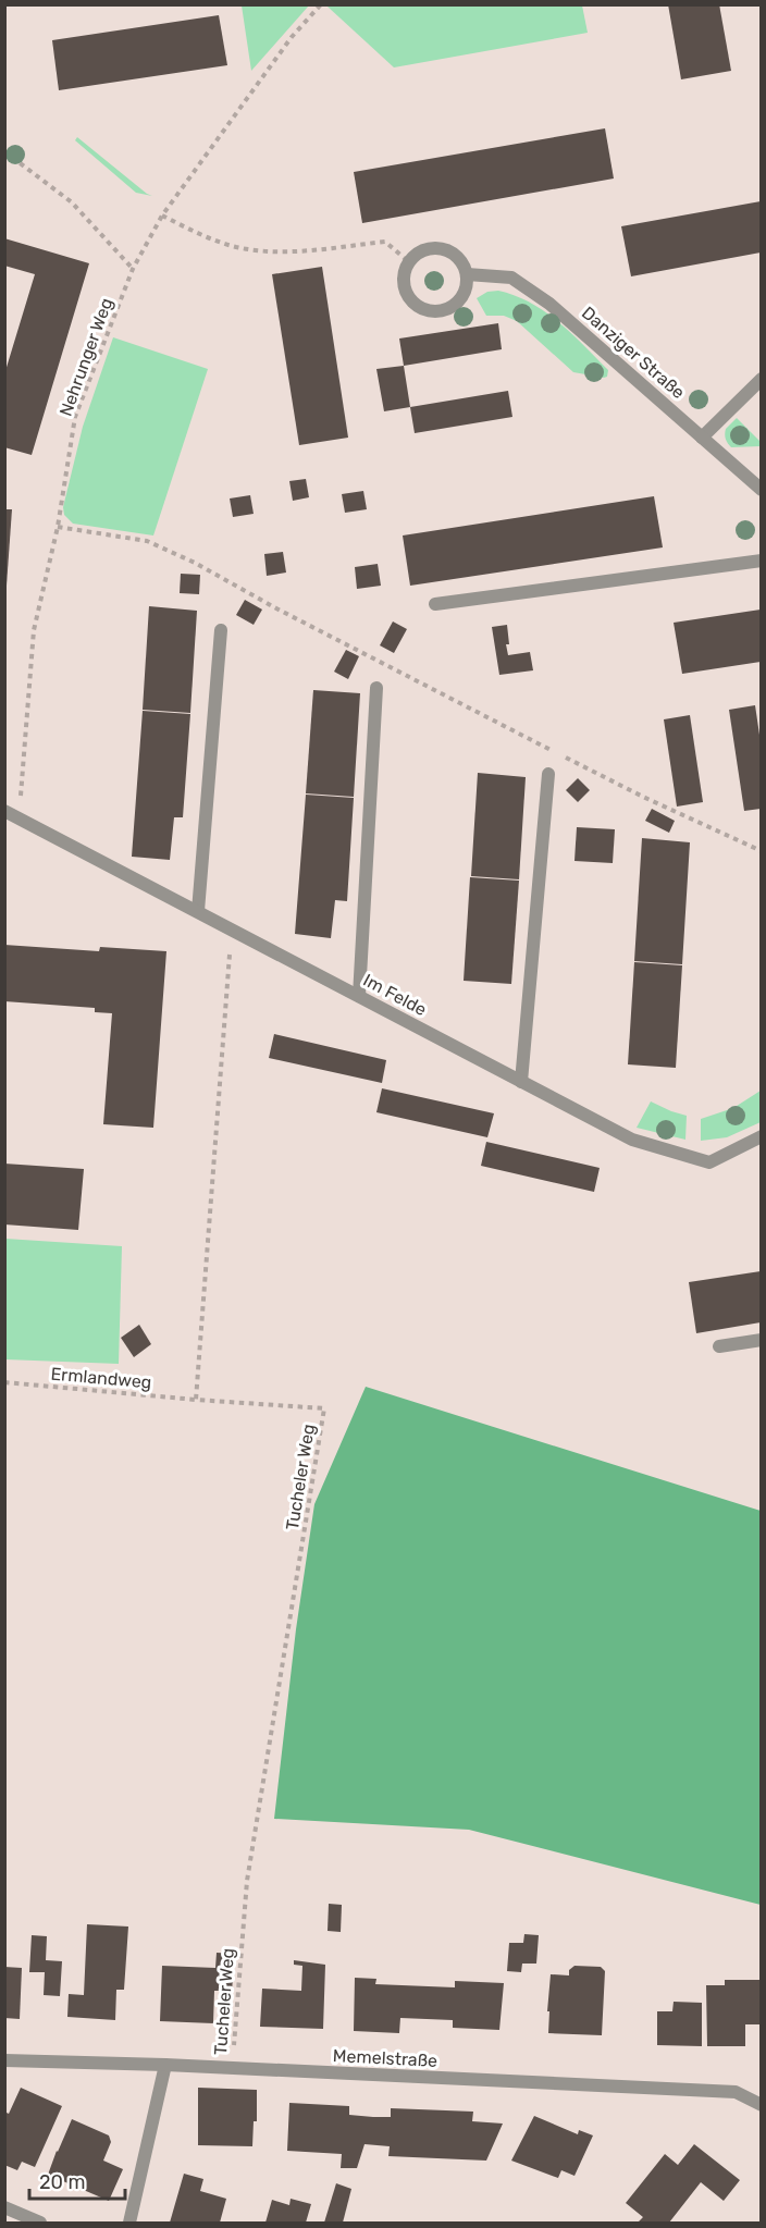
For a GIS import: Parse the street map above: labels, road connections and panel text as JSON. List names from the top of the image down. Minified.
{"streets":{"street":["Danziger Straße","Im Felde","Memelstraße"],"path":["Nehrunger Weg","Ermlandweg","Tucheler Weg"]},"crossings":[["Nehrunger Weg","Im Felde"],["Ermlandweg","Tucheler Weg"],["Tucheler Weg","Memelstraße"]],"scale_bar":"20 m"}
